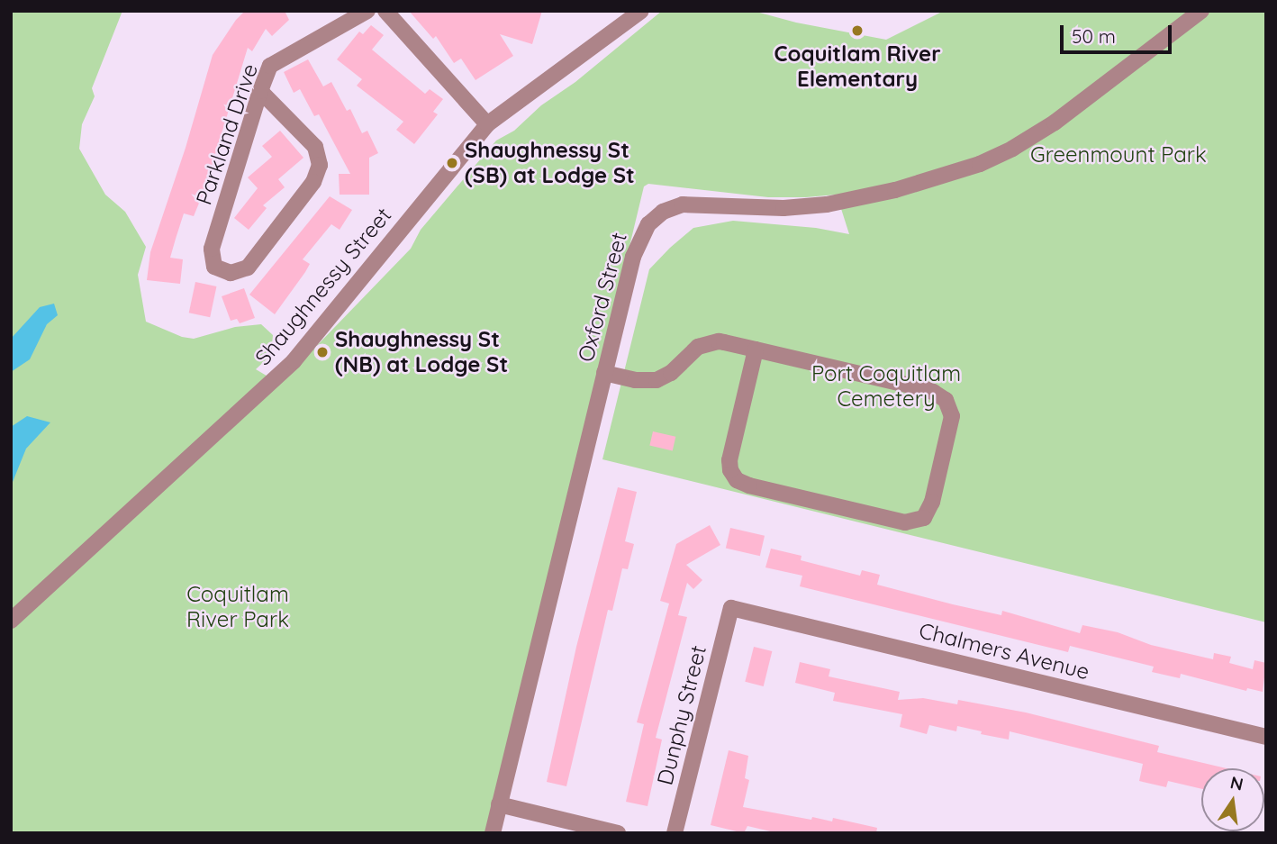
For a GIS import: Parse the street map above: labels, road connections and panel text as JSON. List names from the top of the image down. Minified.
{"streets":{"street":["Parkland Drive","Shaughnessy Street","Oxford Street","Chalmers Avenue","Dunphy Street"]},"crossings":[["Chalmers Avenue","Dunphy Street"]],"parks":["Greenmount Park","Port Coquitlam Cemetery","Coquitlam River Park"],"places":["Coquitlam River Elementary","Shaughnessy St (SB) at Lodge St","Shaughnessy St (NB) at Lodge St"],"scale_bar":"50 m","north":"top"}
